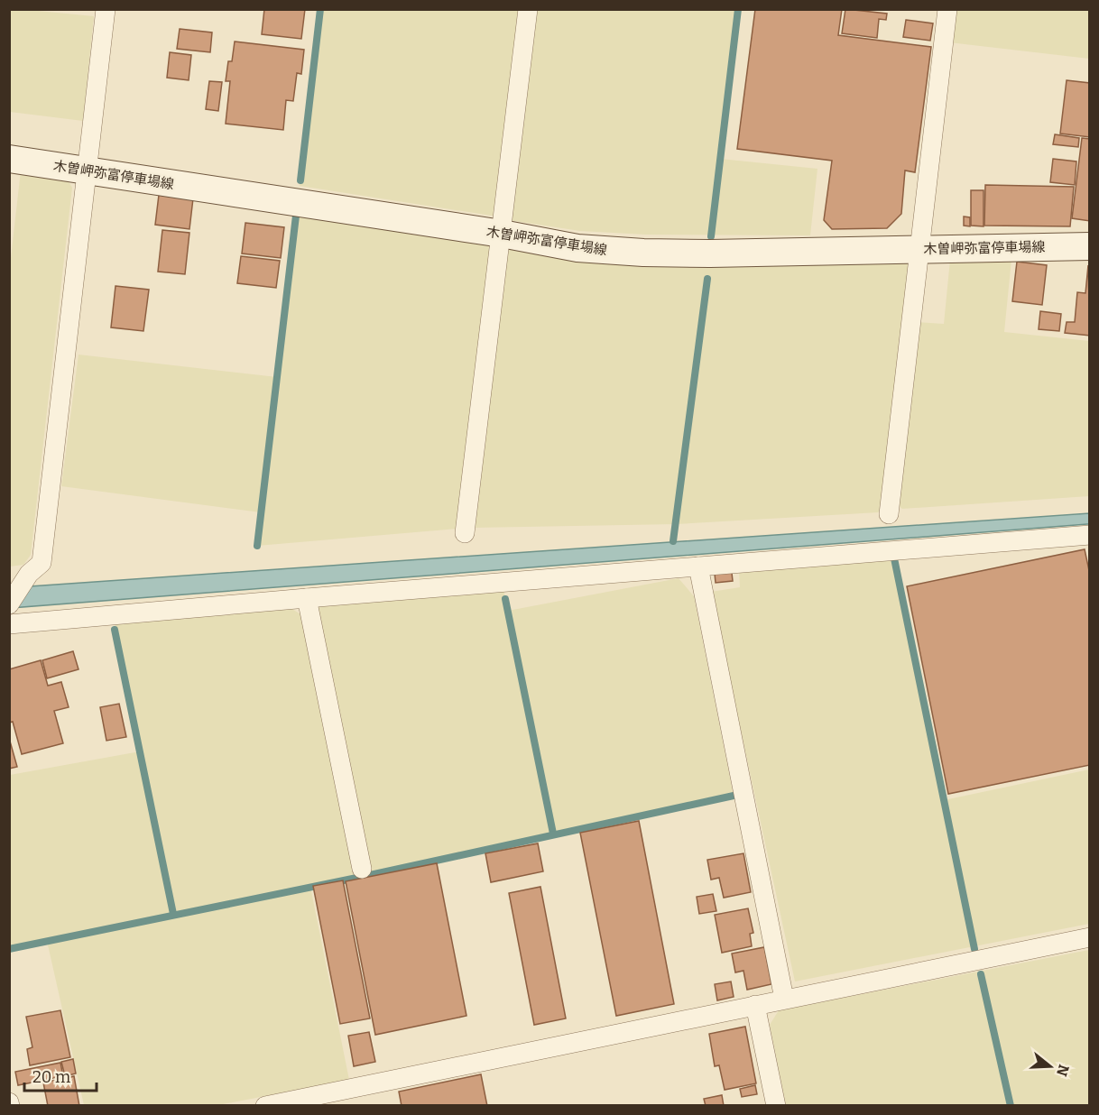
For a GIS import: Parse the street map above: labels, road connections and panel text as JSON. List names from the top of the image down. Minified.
{"streets":{"main road":["木曽岬弥富停車場線"]},"scale_bar":"20 m","north":"right"}
